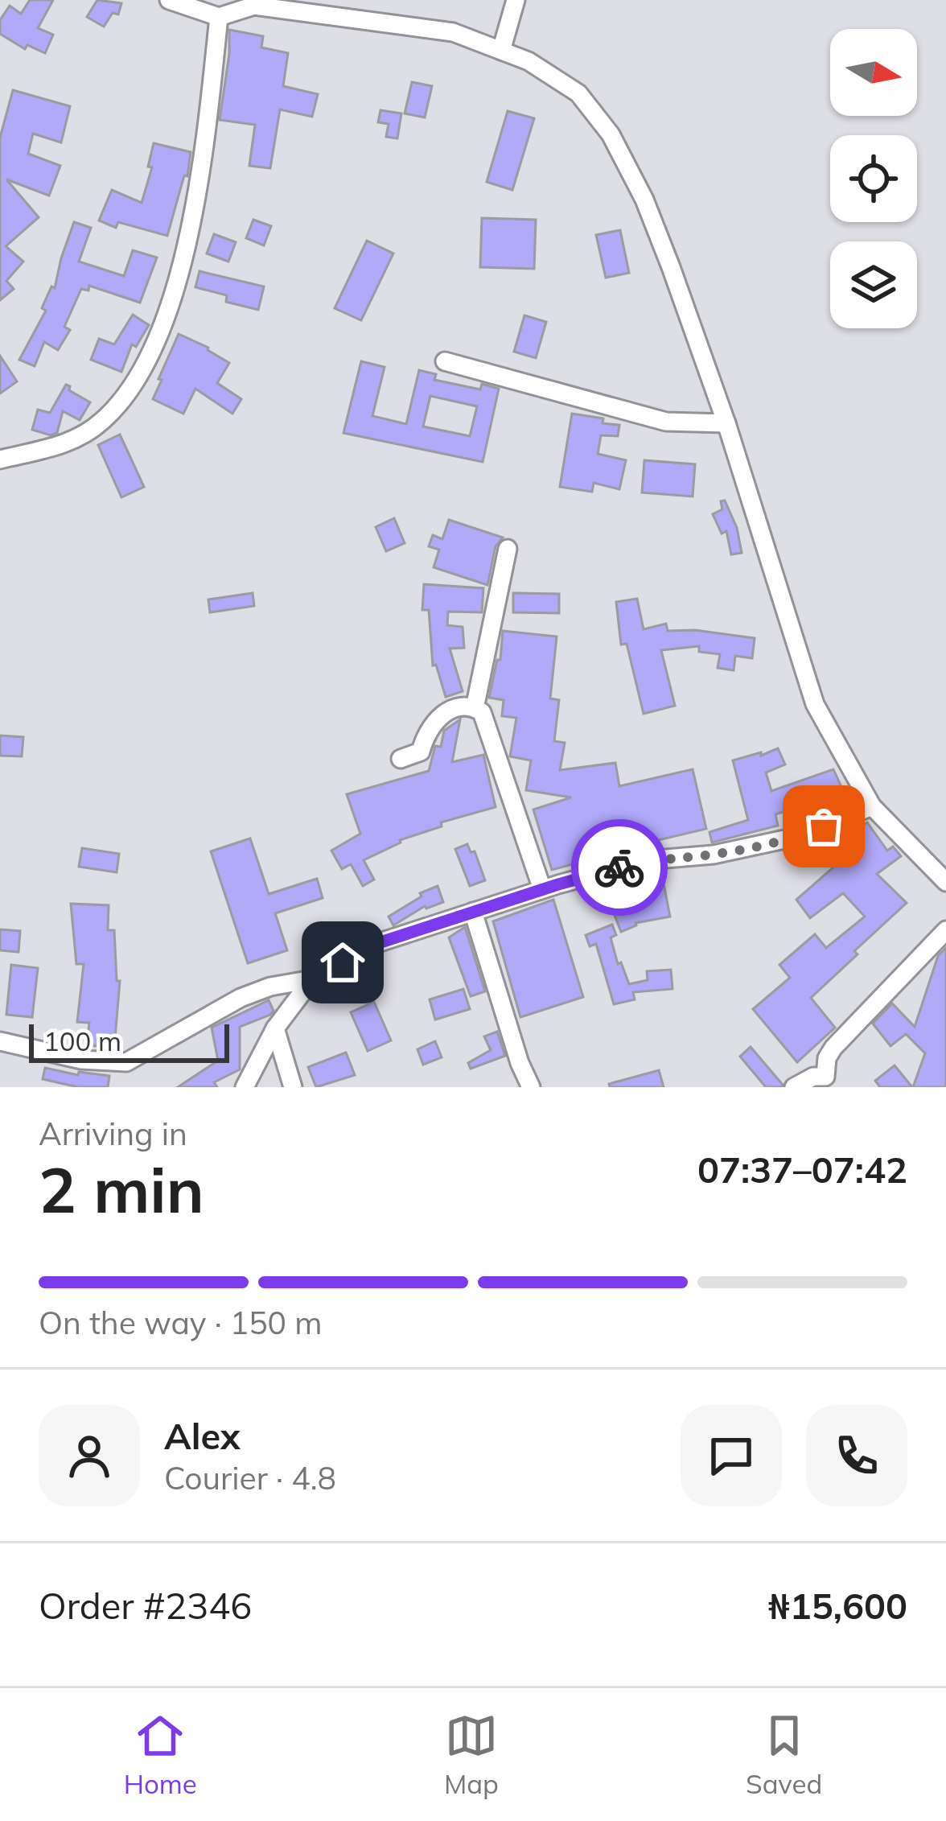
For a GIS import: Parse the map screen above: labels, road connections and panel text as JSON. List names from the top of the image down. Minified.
{"scale_bar":"100 m","north":"right","page":{"scale":"100 m","heading":["2 min","Arriving in","07:37–07:42"],"panel":["Alex","Courier · 4.8","Order #2346","₦15,600"],"bar":"On the way · 150 m","tabs":["Home","Map","Saved"]}}
